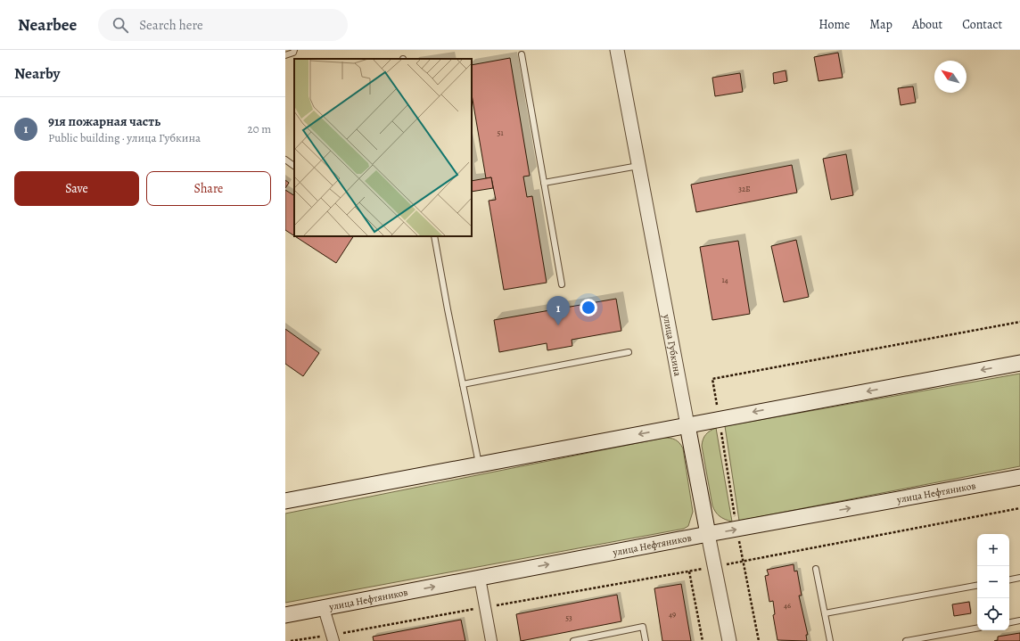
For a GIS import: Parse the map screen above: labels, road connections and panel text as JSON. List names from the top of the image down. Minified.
{"streets":{"main road":["улица Губкина","улица Нефтяников"]},"crossings":[["улица Губкина","улица Нефтяников"]],"house_numbers":["51","32Б","14","46","49","53"],"north":"top left","page":{"header":"Nearbee","search":"Search here","nav":["Home","Map","About","Contact"],"heading":"Nearby","list":[{"mark":"1","name":"91я пожарная часть","note":"Public building · улица Губкина","value":"20 m"}],"buttons":["Save","Share"],"pins":"1","map_buttons":["+","−"]}}
